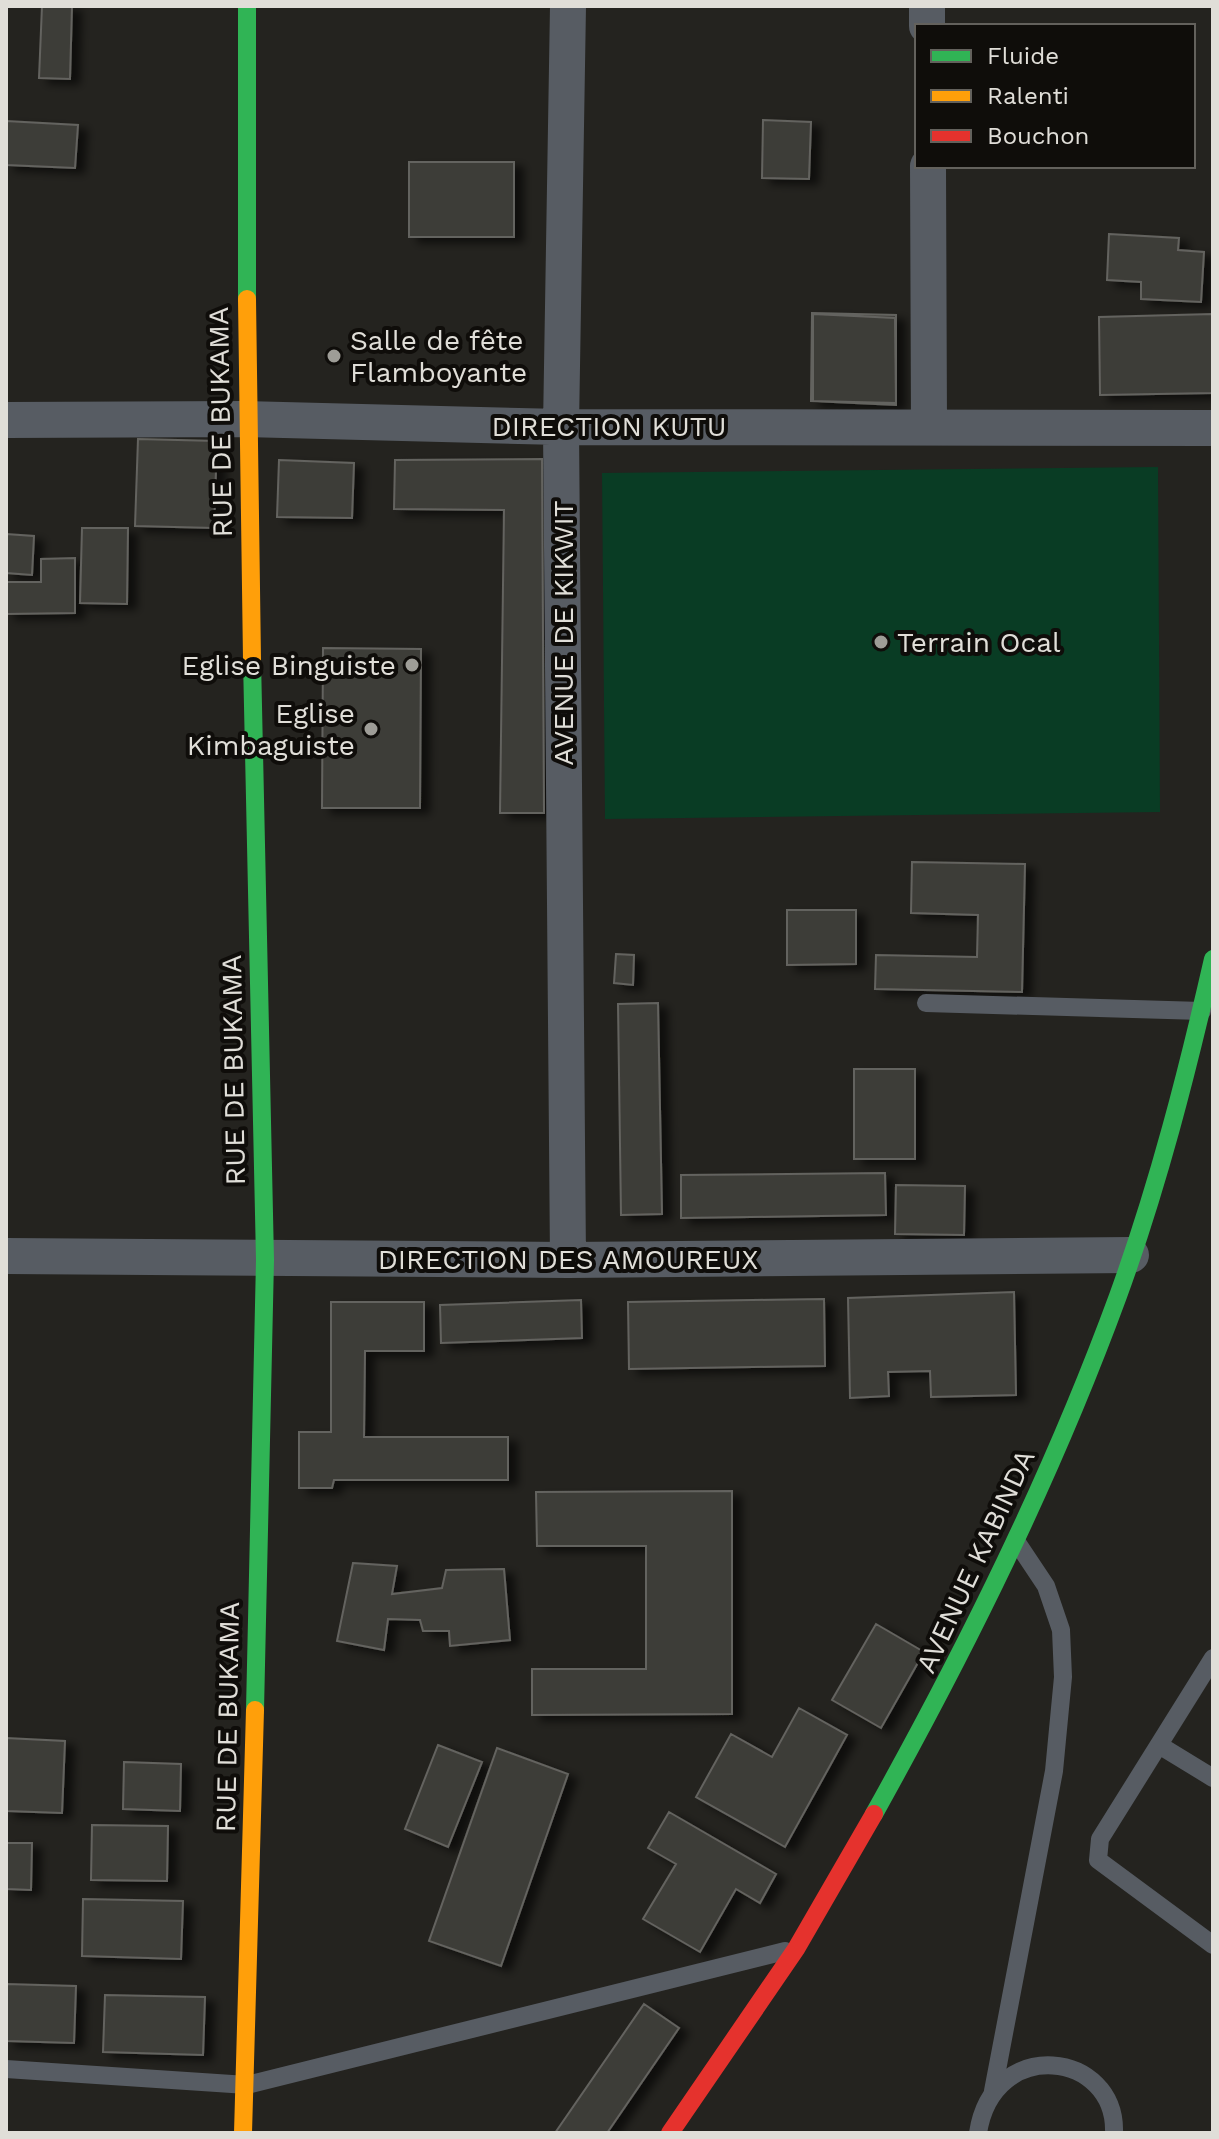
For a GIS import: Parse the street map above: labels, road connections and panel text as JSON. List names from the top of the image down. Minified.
{"streets":{"street":["RUE DE BUKAMA","DIRECTION KUTU","AVENUE DE KIKWIT","DIRECTION DES AMOUREUX","AVENUE KABINDA"]},"crossings":[["RUE DE BUKAMA","DIRECTION KUTU"],["RUE DE BUKAMA","DIRECTION DES AMOUREUX"],["DIRECTION KUTU","AVENUE DE KIKWIT"],["AVENUE DE KIKWIT","DIRECTION DES AMOUREUX"],["DIRECTION DES AMOUREUX","AVENUE KABINDA"]],"places":["Salle de fête Flamboyante","Terrain Ocal","Eglise Binguiste","Eglise Kimbaguiste"],"legend":["Fluide","Ralenti","Bouchon"]}
